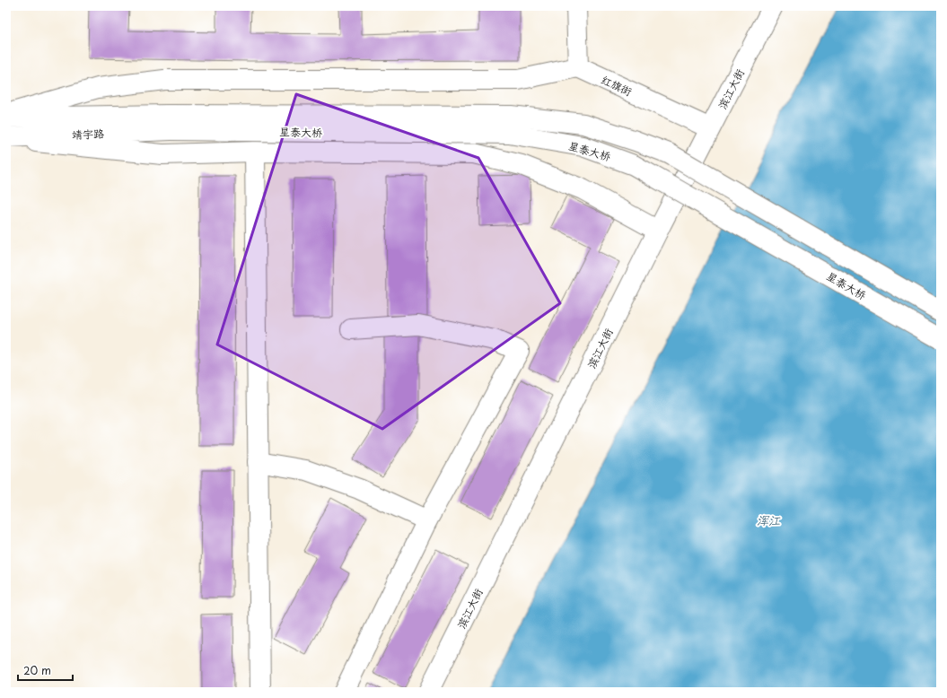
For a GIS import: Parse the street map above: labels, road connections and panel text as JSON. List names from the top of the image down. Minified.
{"streets":{"street":["红旗街","滨江大街","星泰大桥","靖宇路"]},"crossings":[["红旗街","滨江大街"],["星泰大桥","靖宇路"]],"water":["浑江"],"scale_bar":"20 m"}
